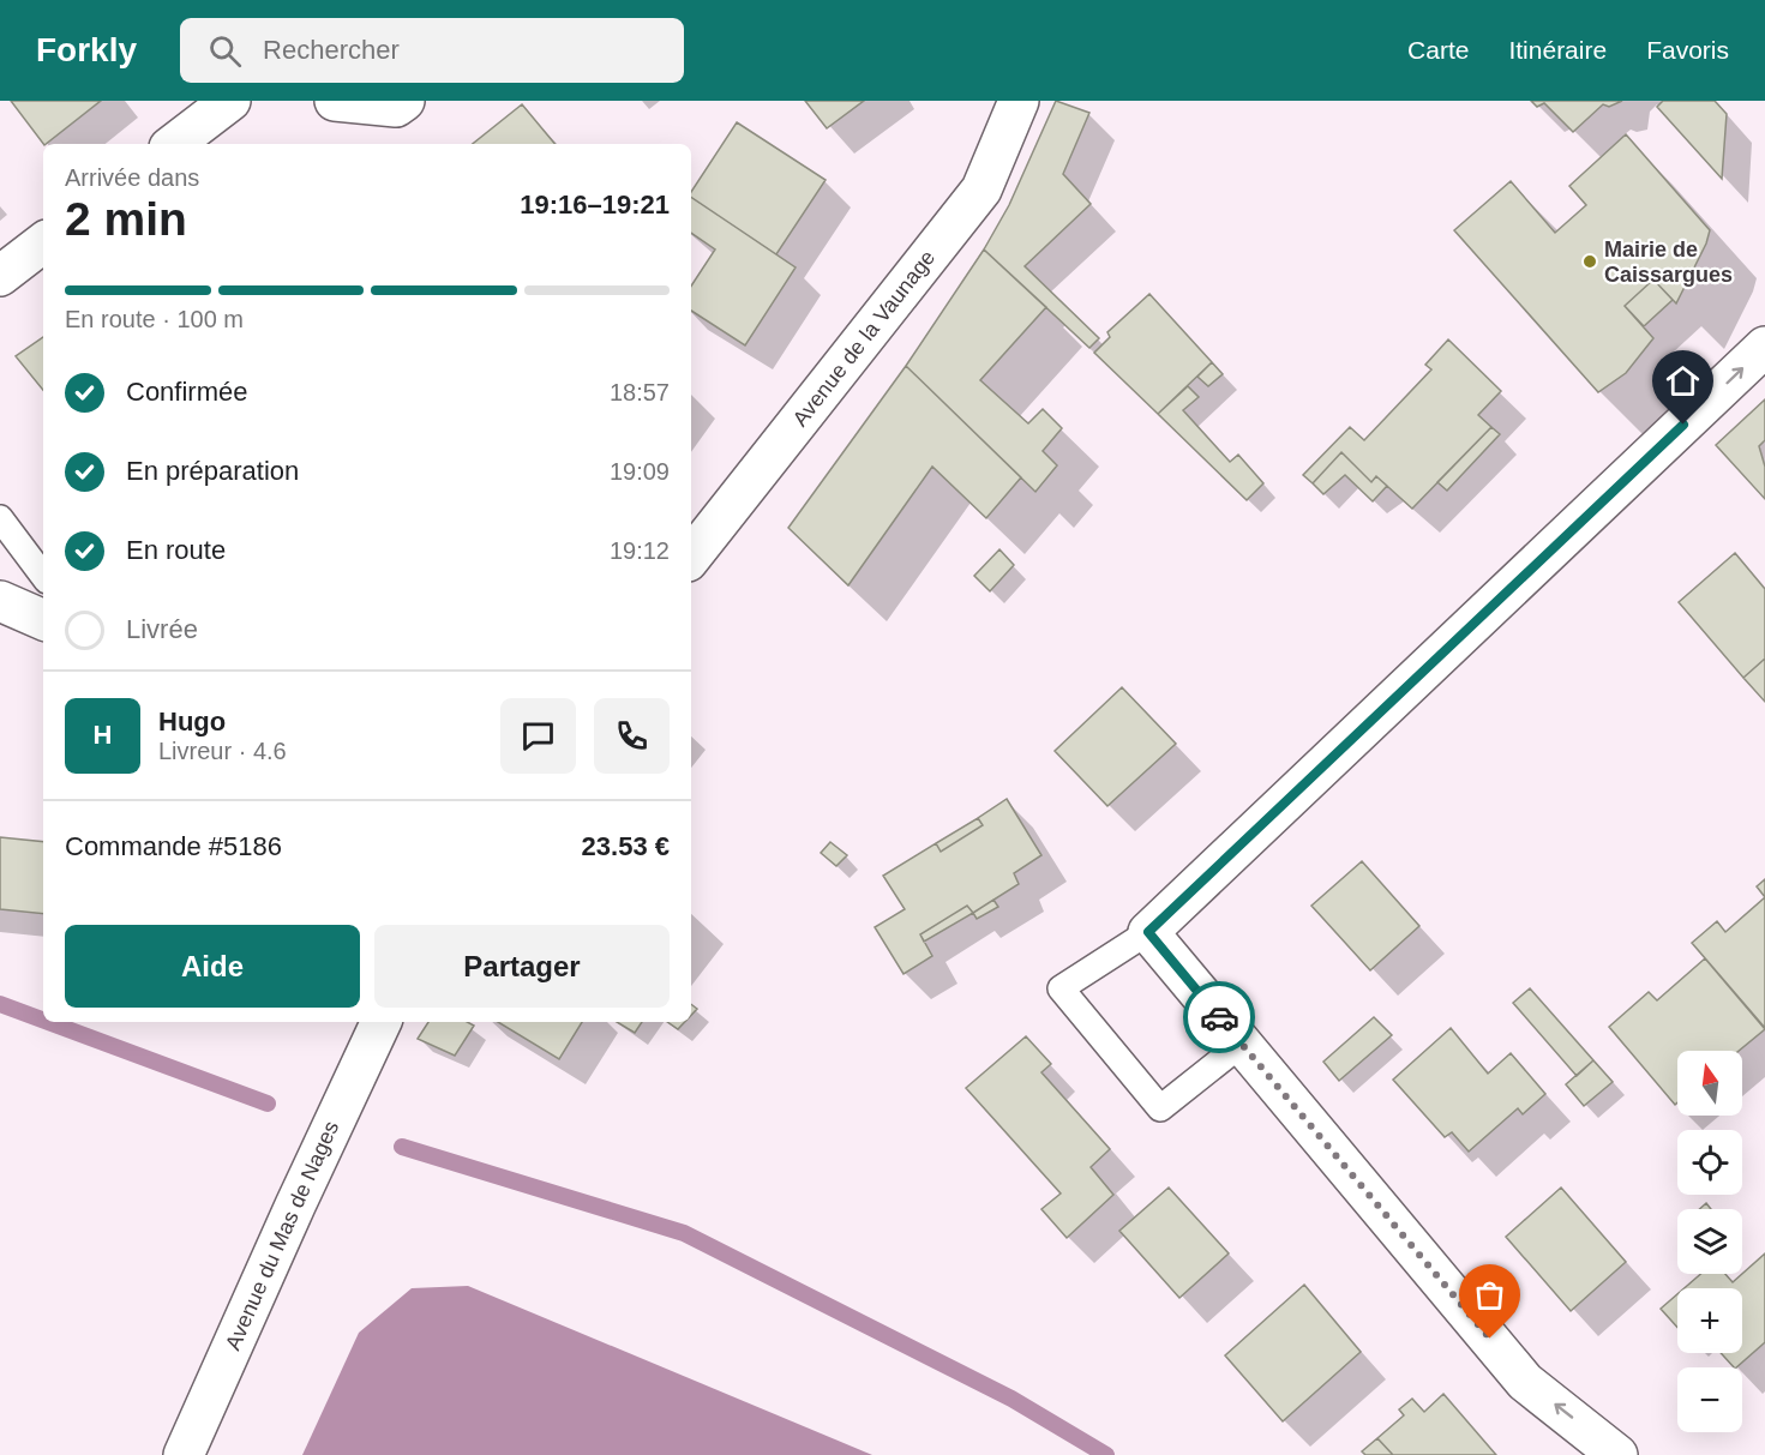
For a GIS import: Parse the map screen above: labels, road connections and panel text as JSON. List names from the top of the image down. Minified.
{"streets":{"street":["Avenue de la Vaunage","Avenue du Mas de Nages"]},"places":["Mairie de Caissargues"],"north":"top","page":{"header":"Forkly","search":"Rechercher","nav":["Carte","Itinéraire","Favoris"],"heading":["2 min","Arrivée dans","19:16–19:21"],"panel":["Hugo","Livreur · 4.6","Commande #5186","23.53 €"],"bar":"En route · 100 m","list":[["Confirmée","18:57"],["En préparation","19:09"],["En route","19:12"],"Livrée"],"round":"H","buttons":["Aide","Partager"],"map_buttons":["+","−"]}}
